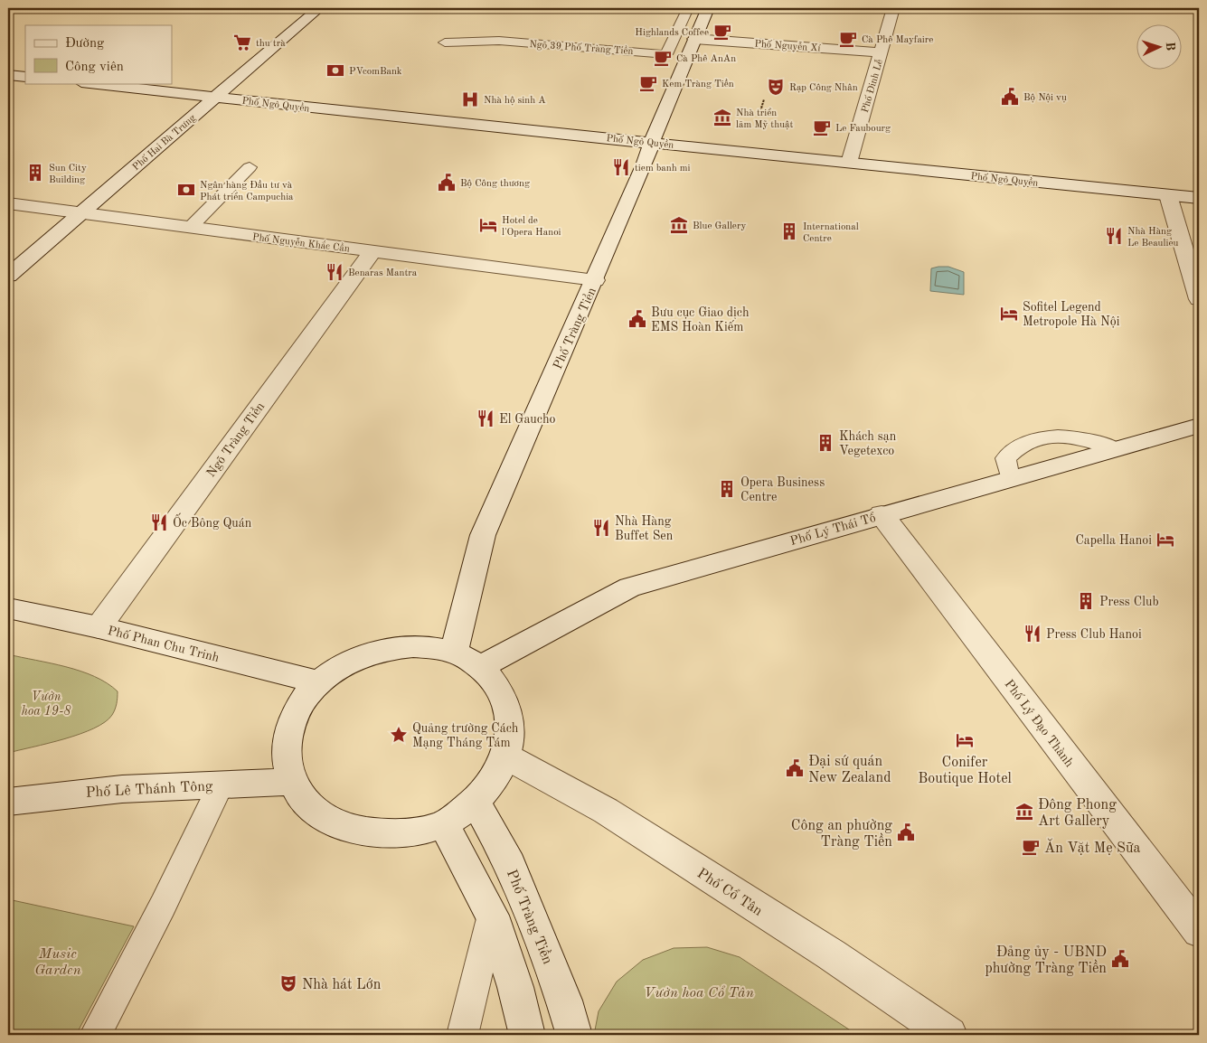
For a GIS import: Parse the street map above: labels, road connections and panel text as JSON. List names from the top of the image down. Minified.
{"streets":{"street":["Phố Nguyễn Xí","Phố Đinh Lễ","Phố Ngô Quyền","Phố Hai Bà Trưng","Phố Nguyễn Khắc Cần","Phố Tràng Tiền","Ngõ Tràng Tiền","Phố Lý Thái Tổ","Phố Phan Chu Trinh","Phố Lý Đạo Thành","Phố Lê Thánh Tông","Phố Cổ Tân"],"lane":["Ngõ 39 Phố Tràng Tiền"]},"crossings":[["Phố Nguyễn Xí","Phố Đinh Lễ"],["Phố Nguyễn Xí","Phố Tràng Tiền"],["Phố Đinh Lễ","Phố Ngô Quyền"],["Phố Ngô Quyền","Phố Hai Bà Trưng"],["Phố Ngô Quyền","Phố Tràng Tiền"],["Phố Hai Bà Trưng","Phố Nguyễn Khắc Cần"],["Phố Nguyễn Khắc Cần","Phố Tràng Tiền"],["Phố Nguyễn Khắc Cần","Ngõ Tràng Tiền"],["Ngõ Tràng Tiền","Phố Phan Chu Trinh"],["Phố Lý Thái Tổ","Phố Lý Đạo Thành"]],"parks":["Vườn hoa 19-8","Music Garden","Vườn hoa Cổ Tân"],"places":{"cafe":["Highlands Coffee","Cà Phê Mayfaire","Cà Phê AnAn","Kem Tràng Tiền","Le Faubourg","Ăn Vặt Mẹ Sữa"],"supermarket":["thu trà"],"bank":["PVcomBank","Ngân hàng Đầu tư và Phát triển Campuchia"],"theatre":["Rạp Công Nhân","Nhà hát Lớn"],"public building":["Bộ Nội vụ","Bộ Công thương","Bưu cục Giao dịch EMS Hoàn Kiếm","Đại sứ quán New Zealand","Công an phường Tràng Tiền","Đảng ủy - UBND phường Tràng Tiền"],"hospital":["Nhà hộ sinh A"],"museum":["Nhà triển lãm Mỹ thuật","Blue Gallery","Đông Phong Art Gallery"],"restaurant":["tiem banh mi","Nhà Hàng Le Beaulieu","Benaras Mantra","El Gaucho","Ốc Bông Quán","Nhà Hàng Buffet Sen","Press Club Hanoi"],"building":["Sun City Building","International Centre","Khách sạn Vegetexco","Opera Business Centre","Press Club"],"hotel":["Hotel de l'Opera Hanoi","Sofitel Legend Metropole Hà Nội","Capella Hanoi","Conifer Boutique Hotel"],"place":["Quảng trường Cách Mạng Tháng Tám"]},"legend":["Đường","Công viên"],"north":"right"}
